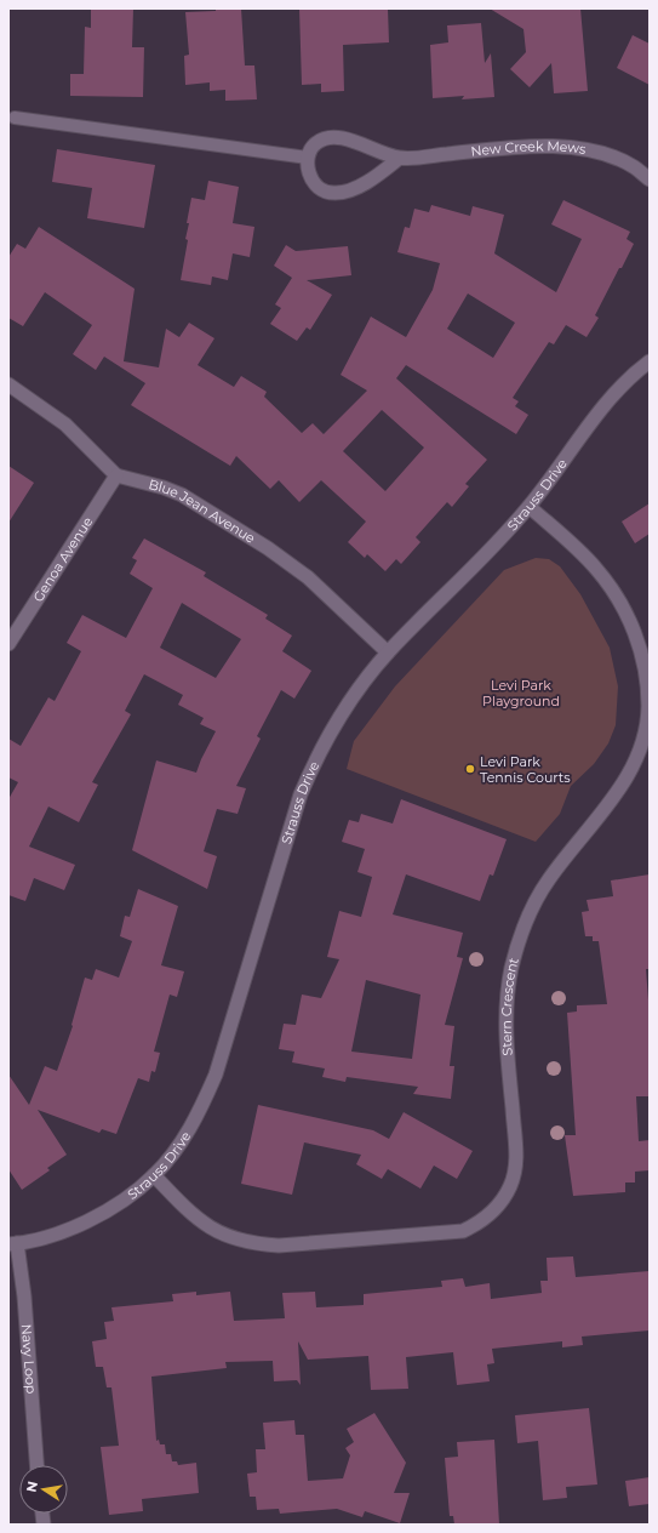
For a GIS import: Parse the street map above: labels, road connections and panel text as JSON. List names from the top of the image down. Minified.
{"streets":{"street":["New Creek Mews","Strauss Drive","Blue Jean Avenue","Genoa Avenue","Stern Crescent","Navy Loop"]},"crossings":[["Strauss Drive","Blue Jean Avenue"],["Strauss Drive","Stern Crescent"],["Strauss Drive","Navy Loop"],["Blue Jean Avenue","Genoa Avenue"]],"parks":["Levi Park Playground"],"places":["Levi Park Tennis Courts"],"north":"left"}
